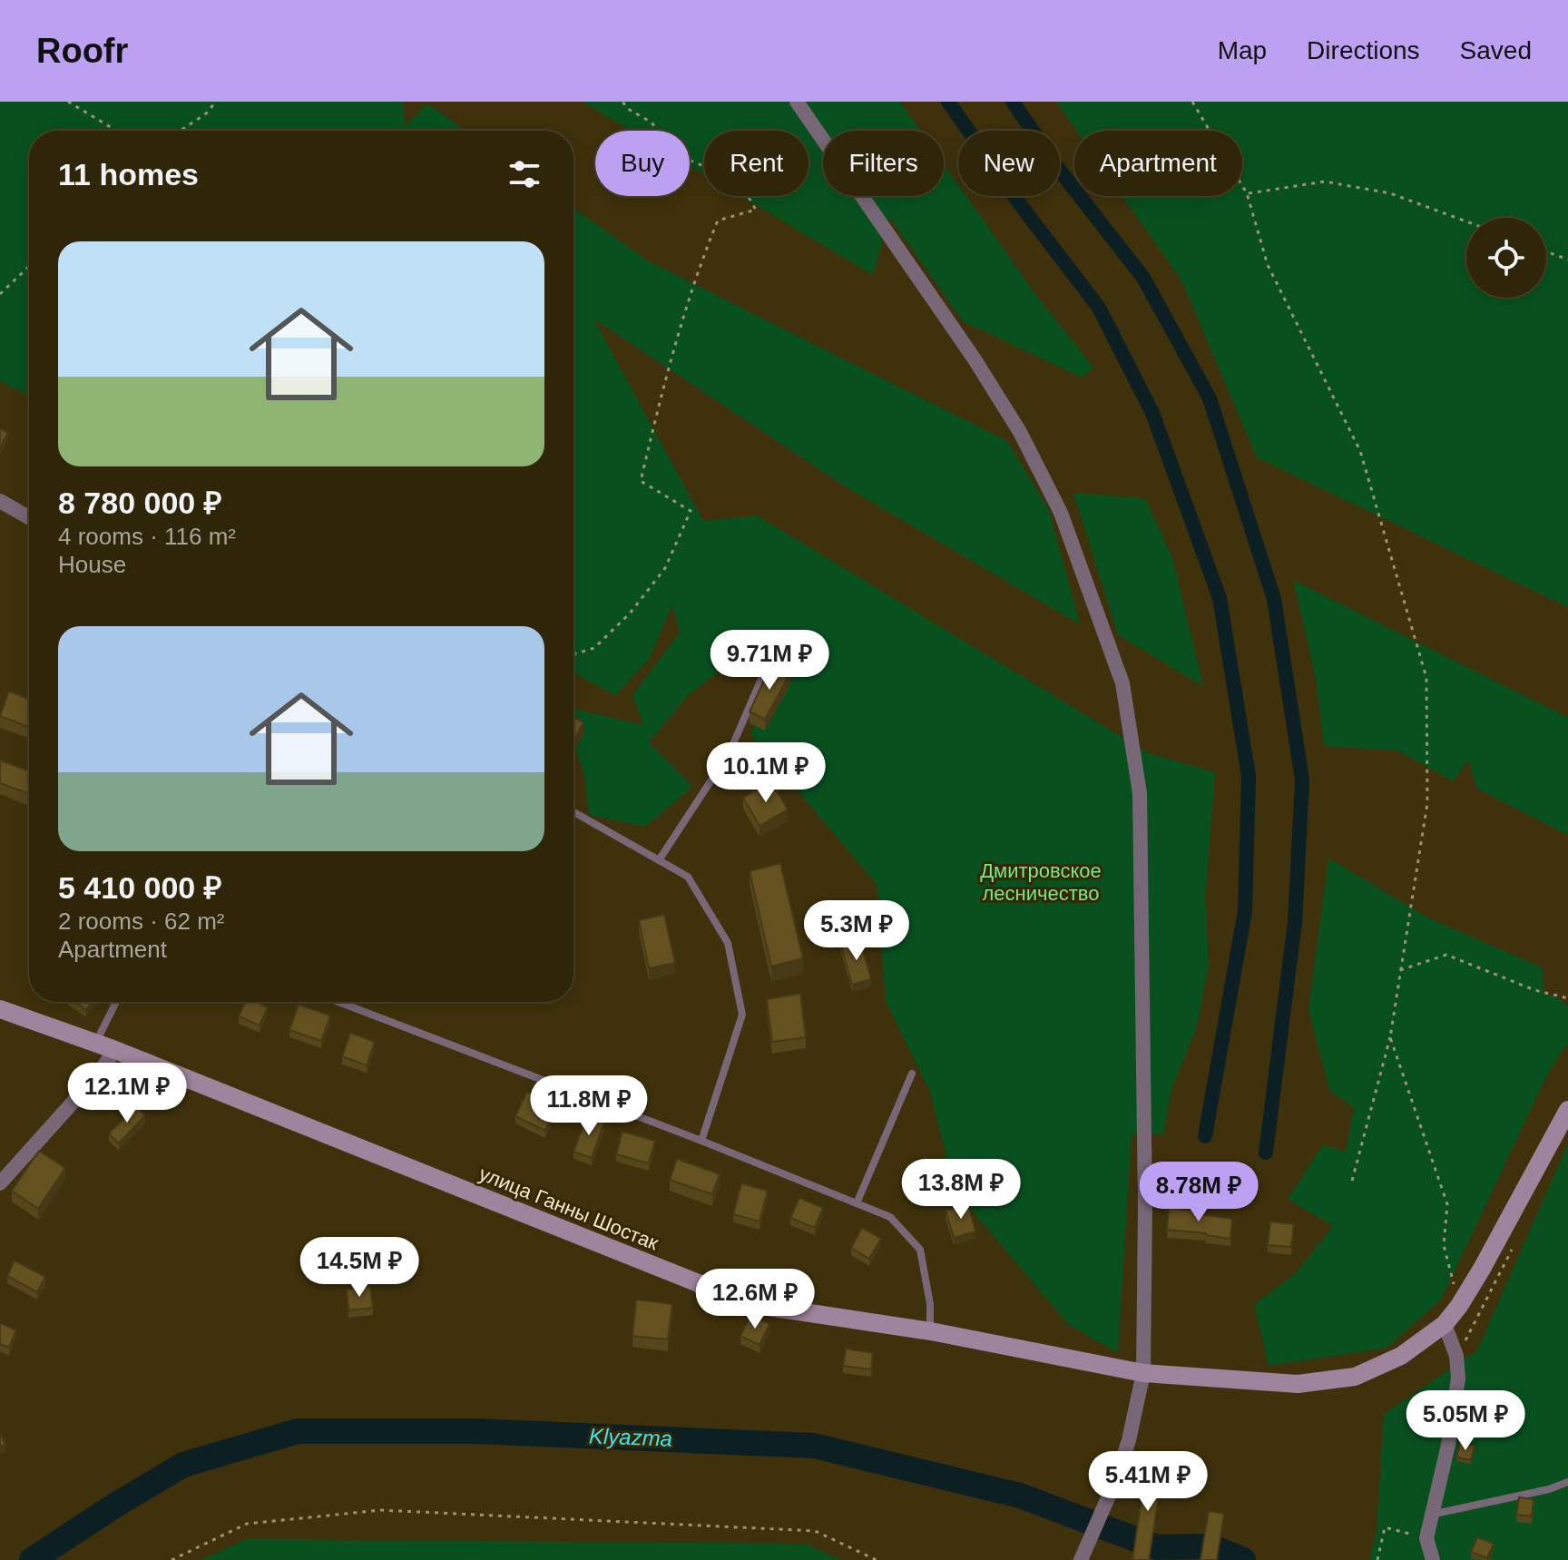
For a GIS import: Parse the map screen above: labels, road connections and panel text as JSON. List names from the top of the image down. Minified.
{"streets":{"main road":["улица Ганны Шостак"]},"water":["Klyazma"],"parks":["Дмитровское лесничество"],"page":{"header":"Roofr","nav":["Map","Directions","Saved"],"chip":["Buy","Rent","Filters","New","Apartment"],"heading":"11 homes","list":[{"name":"8 780 000 ₽","note":"4 rooms · 116 m² · House"},{"name":"5 410 000 ₽","note":"2 rooms · 62 m² · Apartment"}],"price":["9.71M ₽","10.1M ₽","5.3M ₽","12.1M ₽","11.8M ₽","13.8M ₽","8.78M ₽","14.5M ₽","12.6M ₽","5.05M ₽","5.41M ₽"]}}
